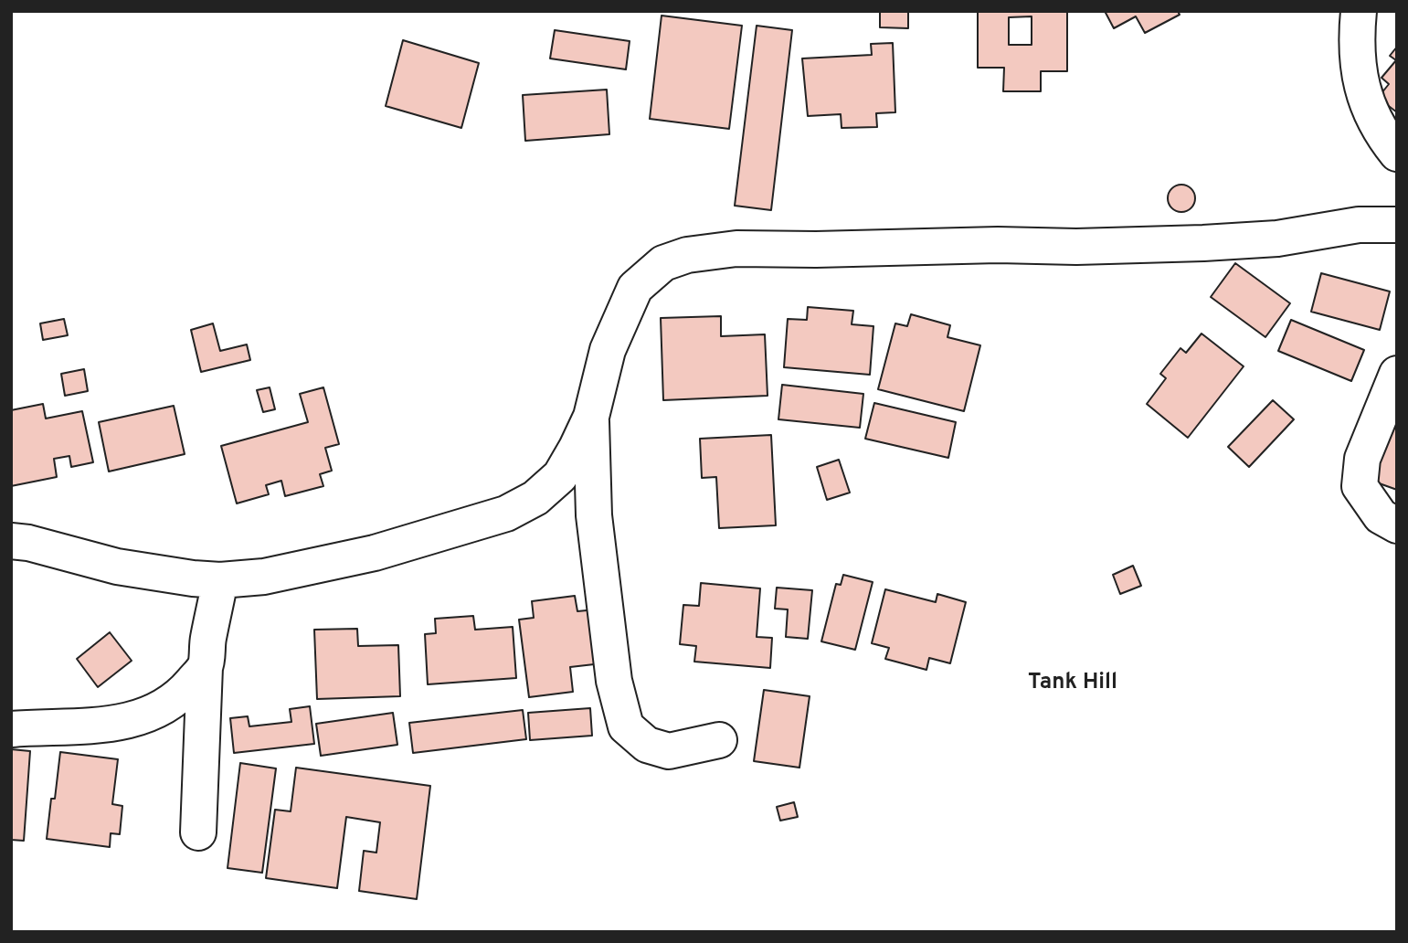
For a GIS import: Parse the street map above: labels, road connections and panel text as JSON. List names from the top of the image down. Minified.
{"districts":["Tank Hill"]}
